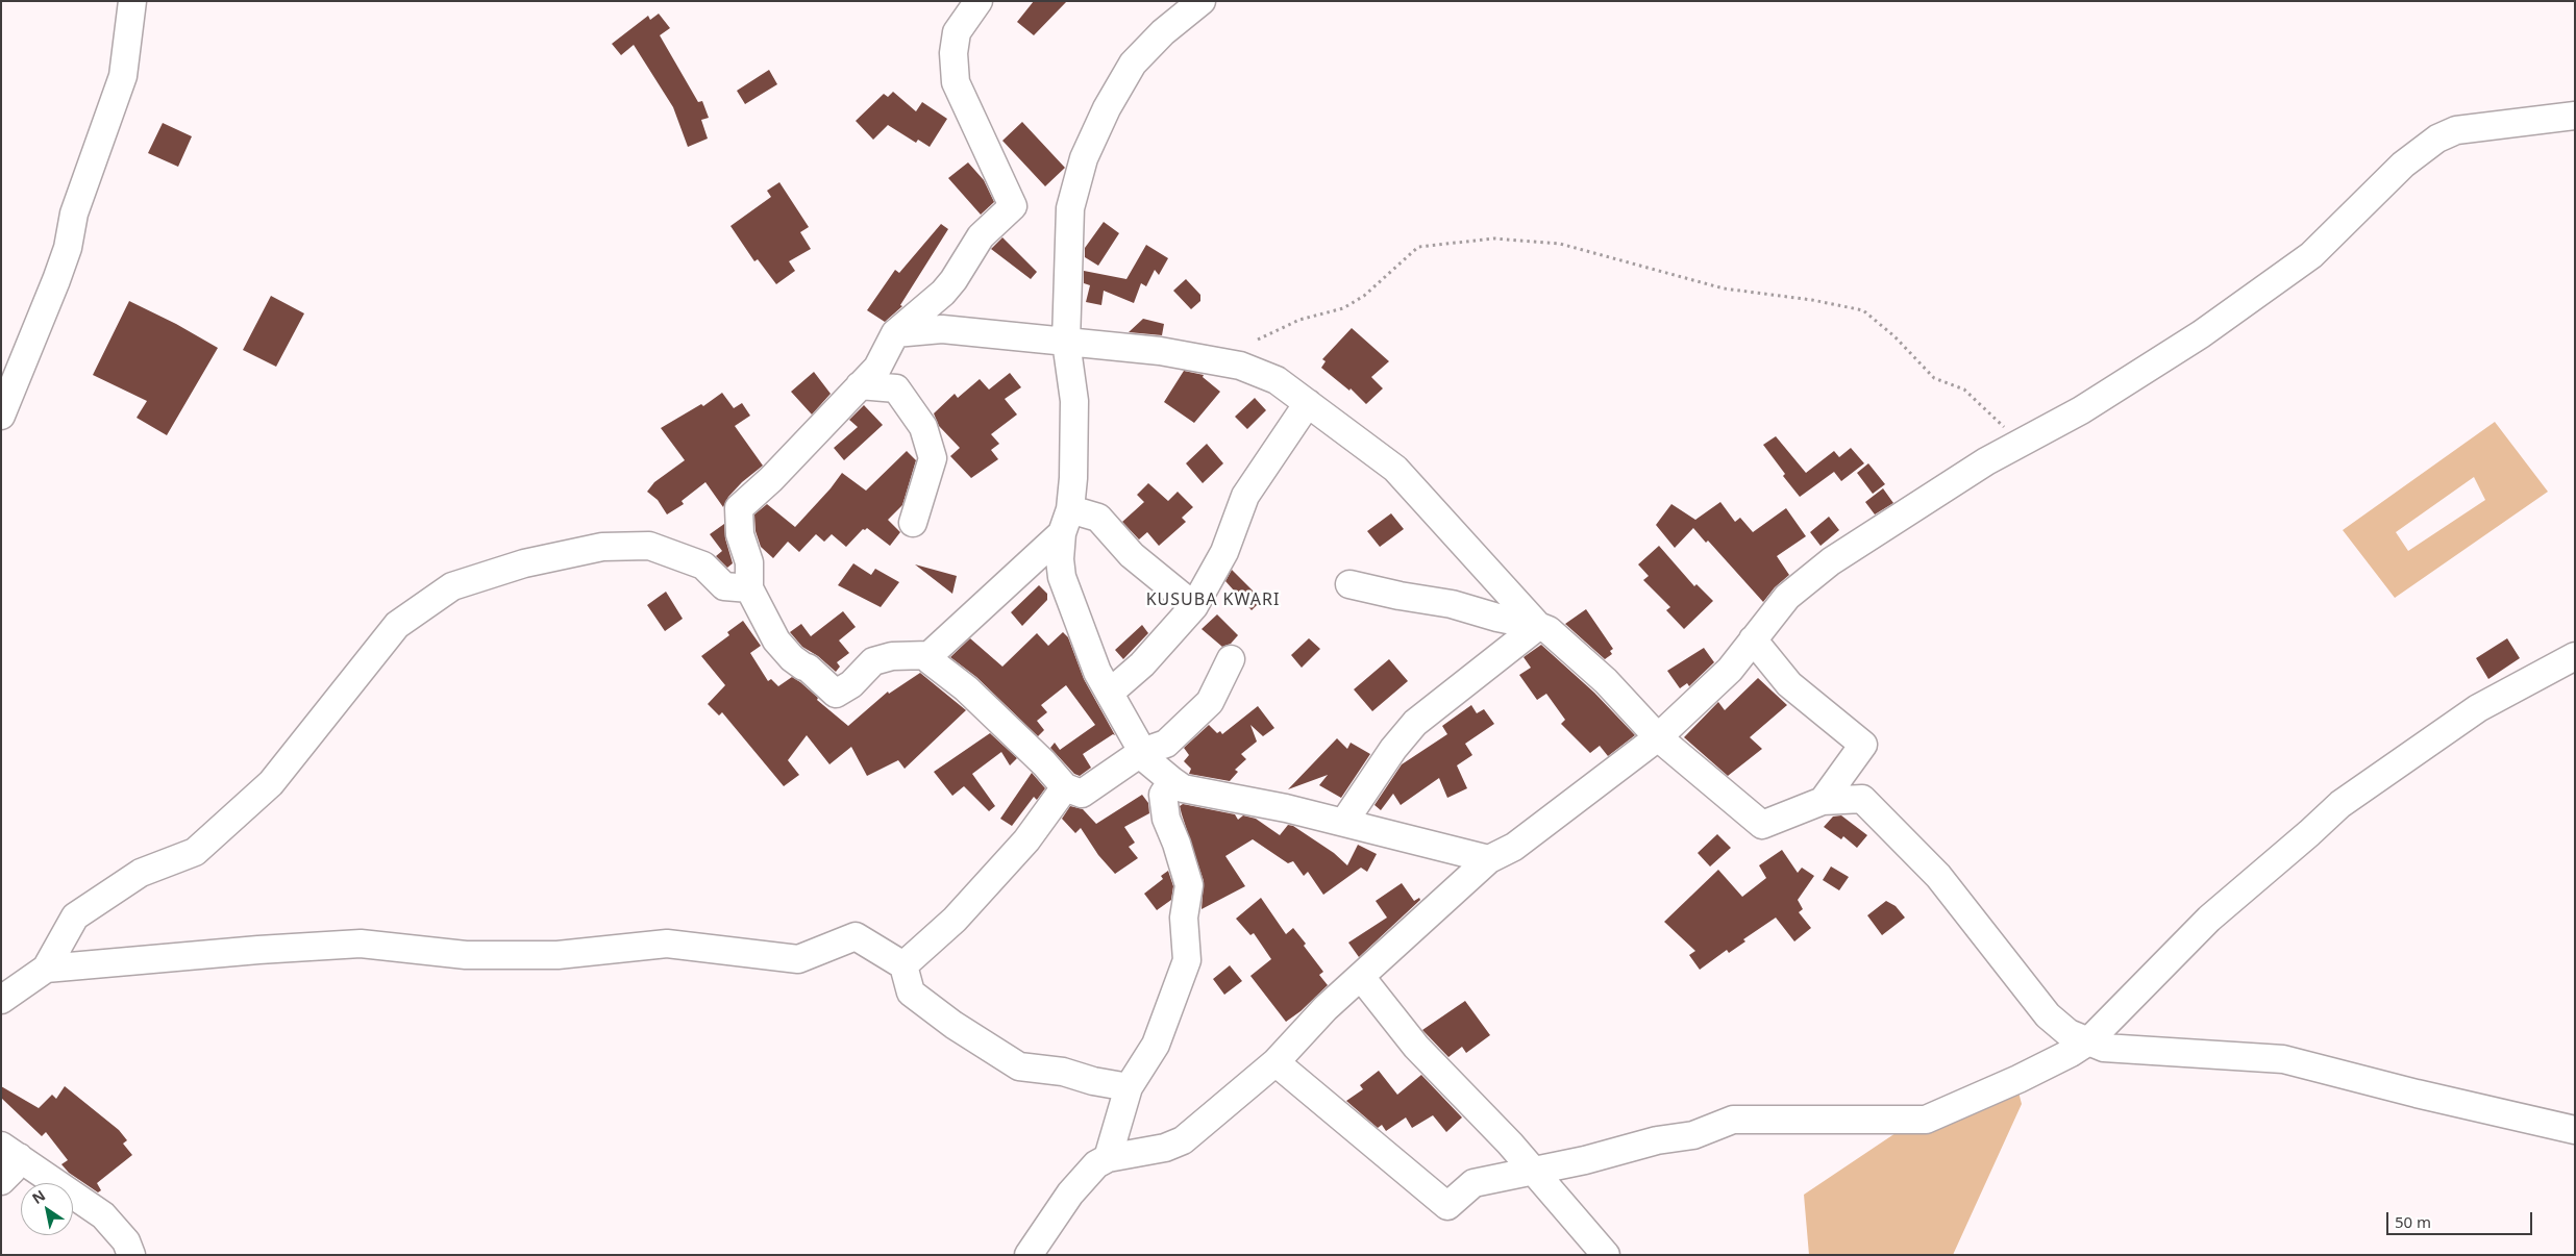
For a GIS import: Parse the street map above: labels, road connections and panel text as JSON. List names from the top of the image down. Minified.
{"districts":["KUSUBA KWARI"],"scale_bar":"50 m","north":"top left"}
